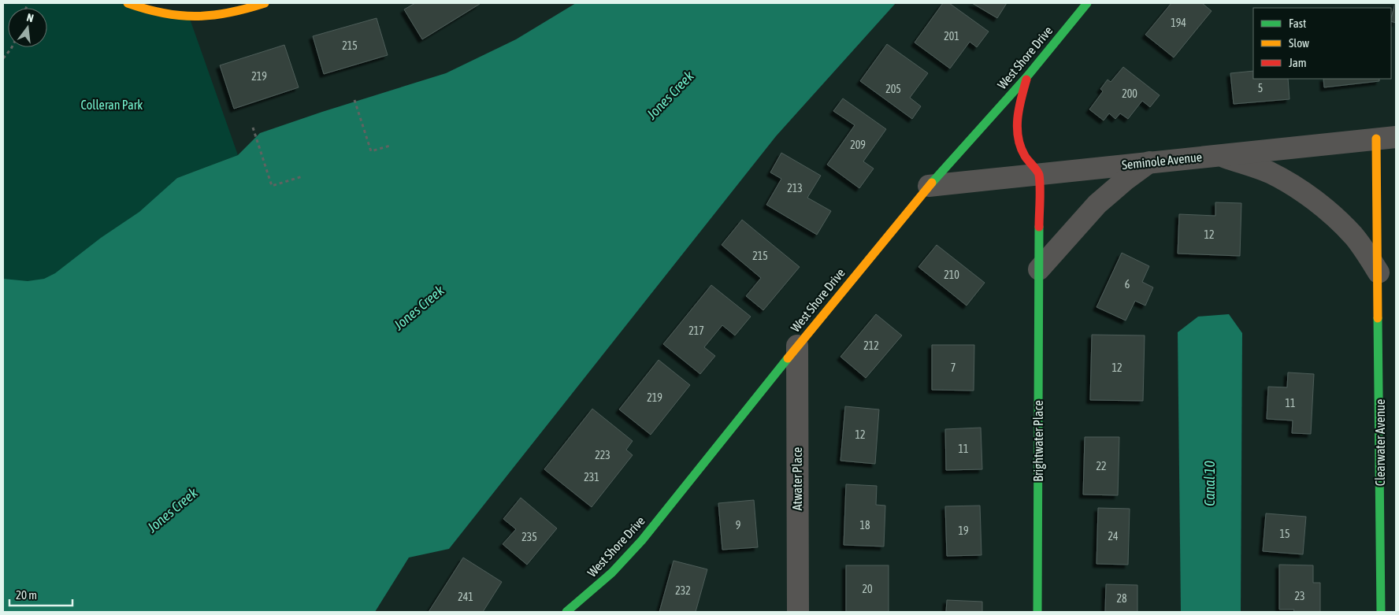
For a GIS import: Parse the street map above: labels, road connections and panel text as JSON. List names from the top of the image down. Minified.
{"streets":{"street":["West Shore Drive","Seminole Avenue","Brightwater Place","Clearwater Avenue","Atwater Place"]},"crossings":[["West Shore Drive","Seminole Avenue"],["West Shore Drive","Atwater Place"],["Seminole Avenue","Brightwater Place"],["Seminole Avenue","Clearwater Avenue"]],"water":["Jones Creek","Canal 10"],"parks":["Colleran Park"],"house_numbers":["194","201","215","219","5","205","200","209","213","12","215","210","6","217","212","7","12","219","11","12","11","223","22","231","9","18","19","15","24","235","20","232","23","241","28"],"legend":["Fast","Slow","Jam"],"scale_bar":"20 m","north":"top"}
